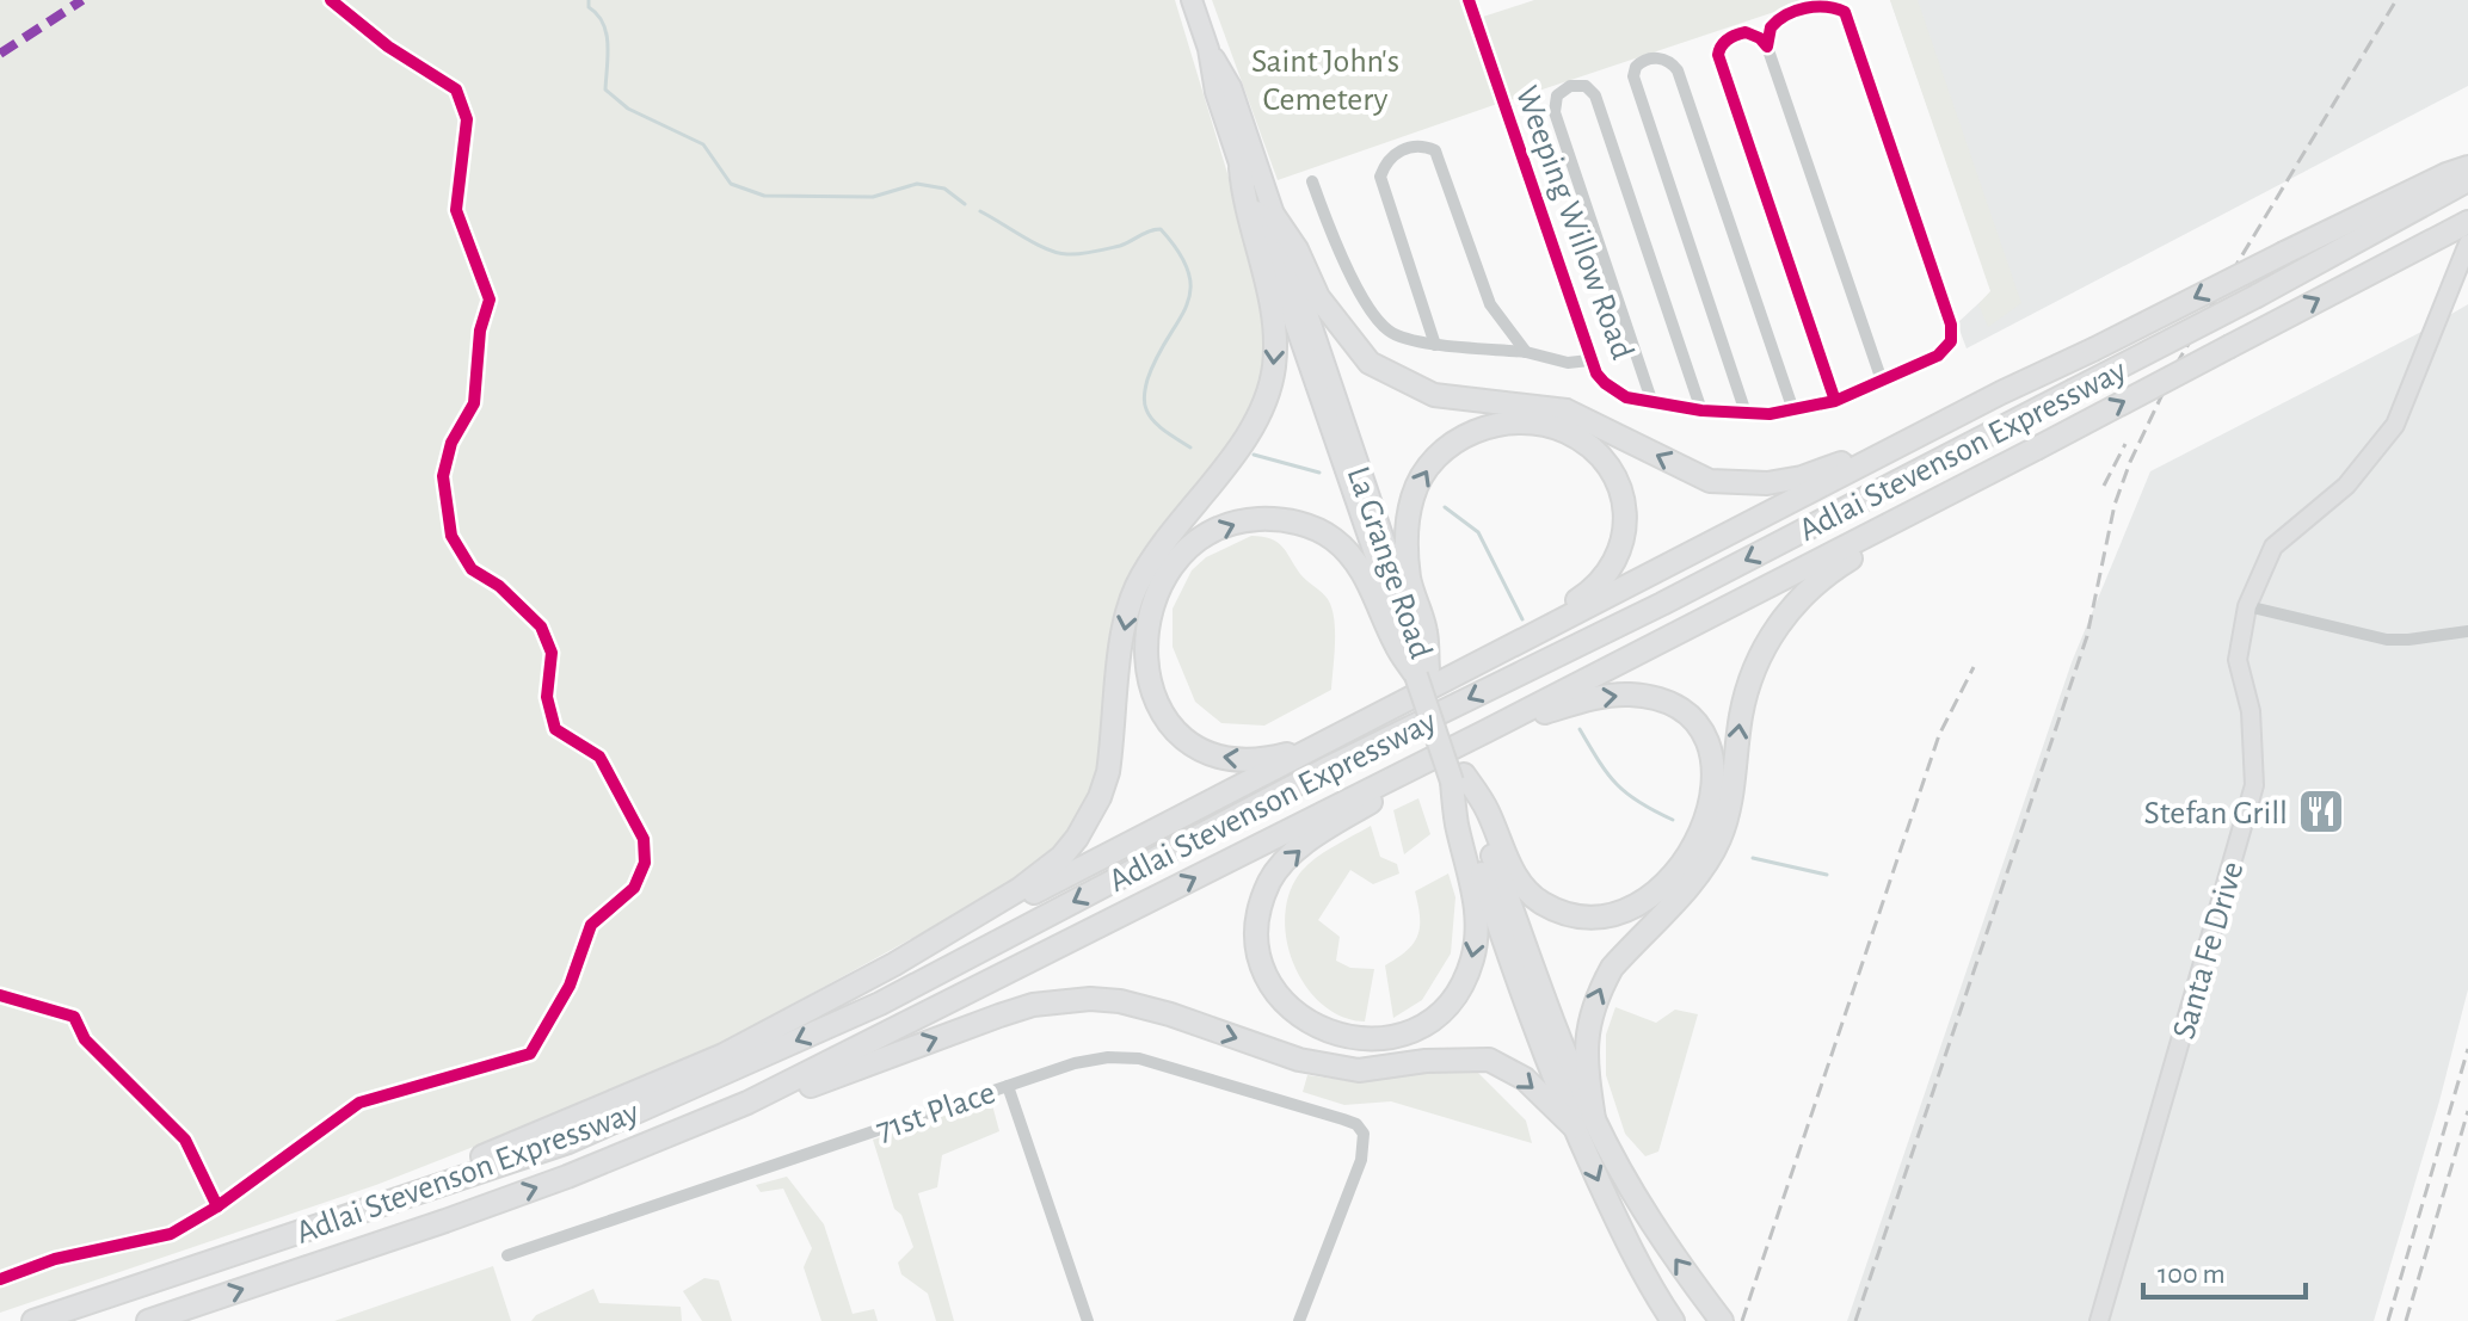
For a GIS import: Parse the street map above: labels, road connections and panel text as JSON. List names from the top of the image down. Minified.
{"streets":{"highway":["Adlai Stevenson Expressway","La Grange Road"],"street":["Weeping Willow Road","Santa Fe Drive","71st Place"]},"parks":["Saint John's Cemetery"],"places":{"restaurant":["Stefan Grill"]},"scale_bar":"100 m"}
